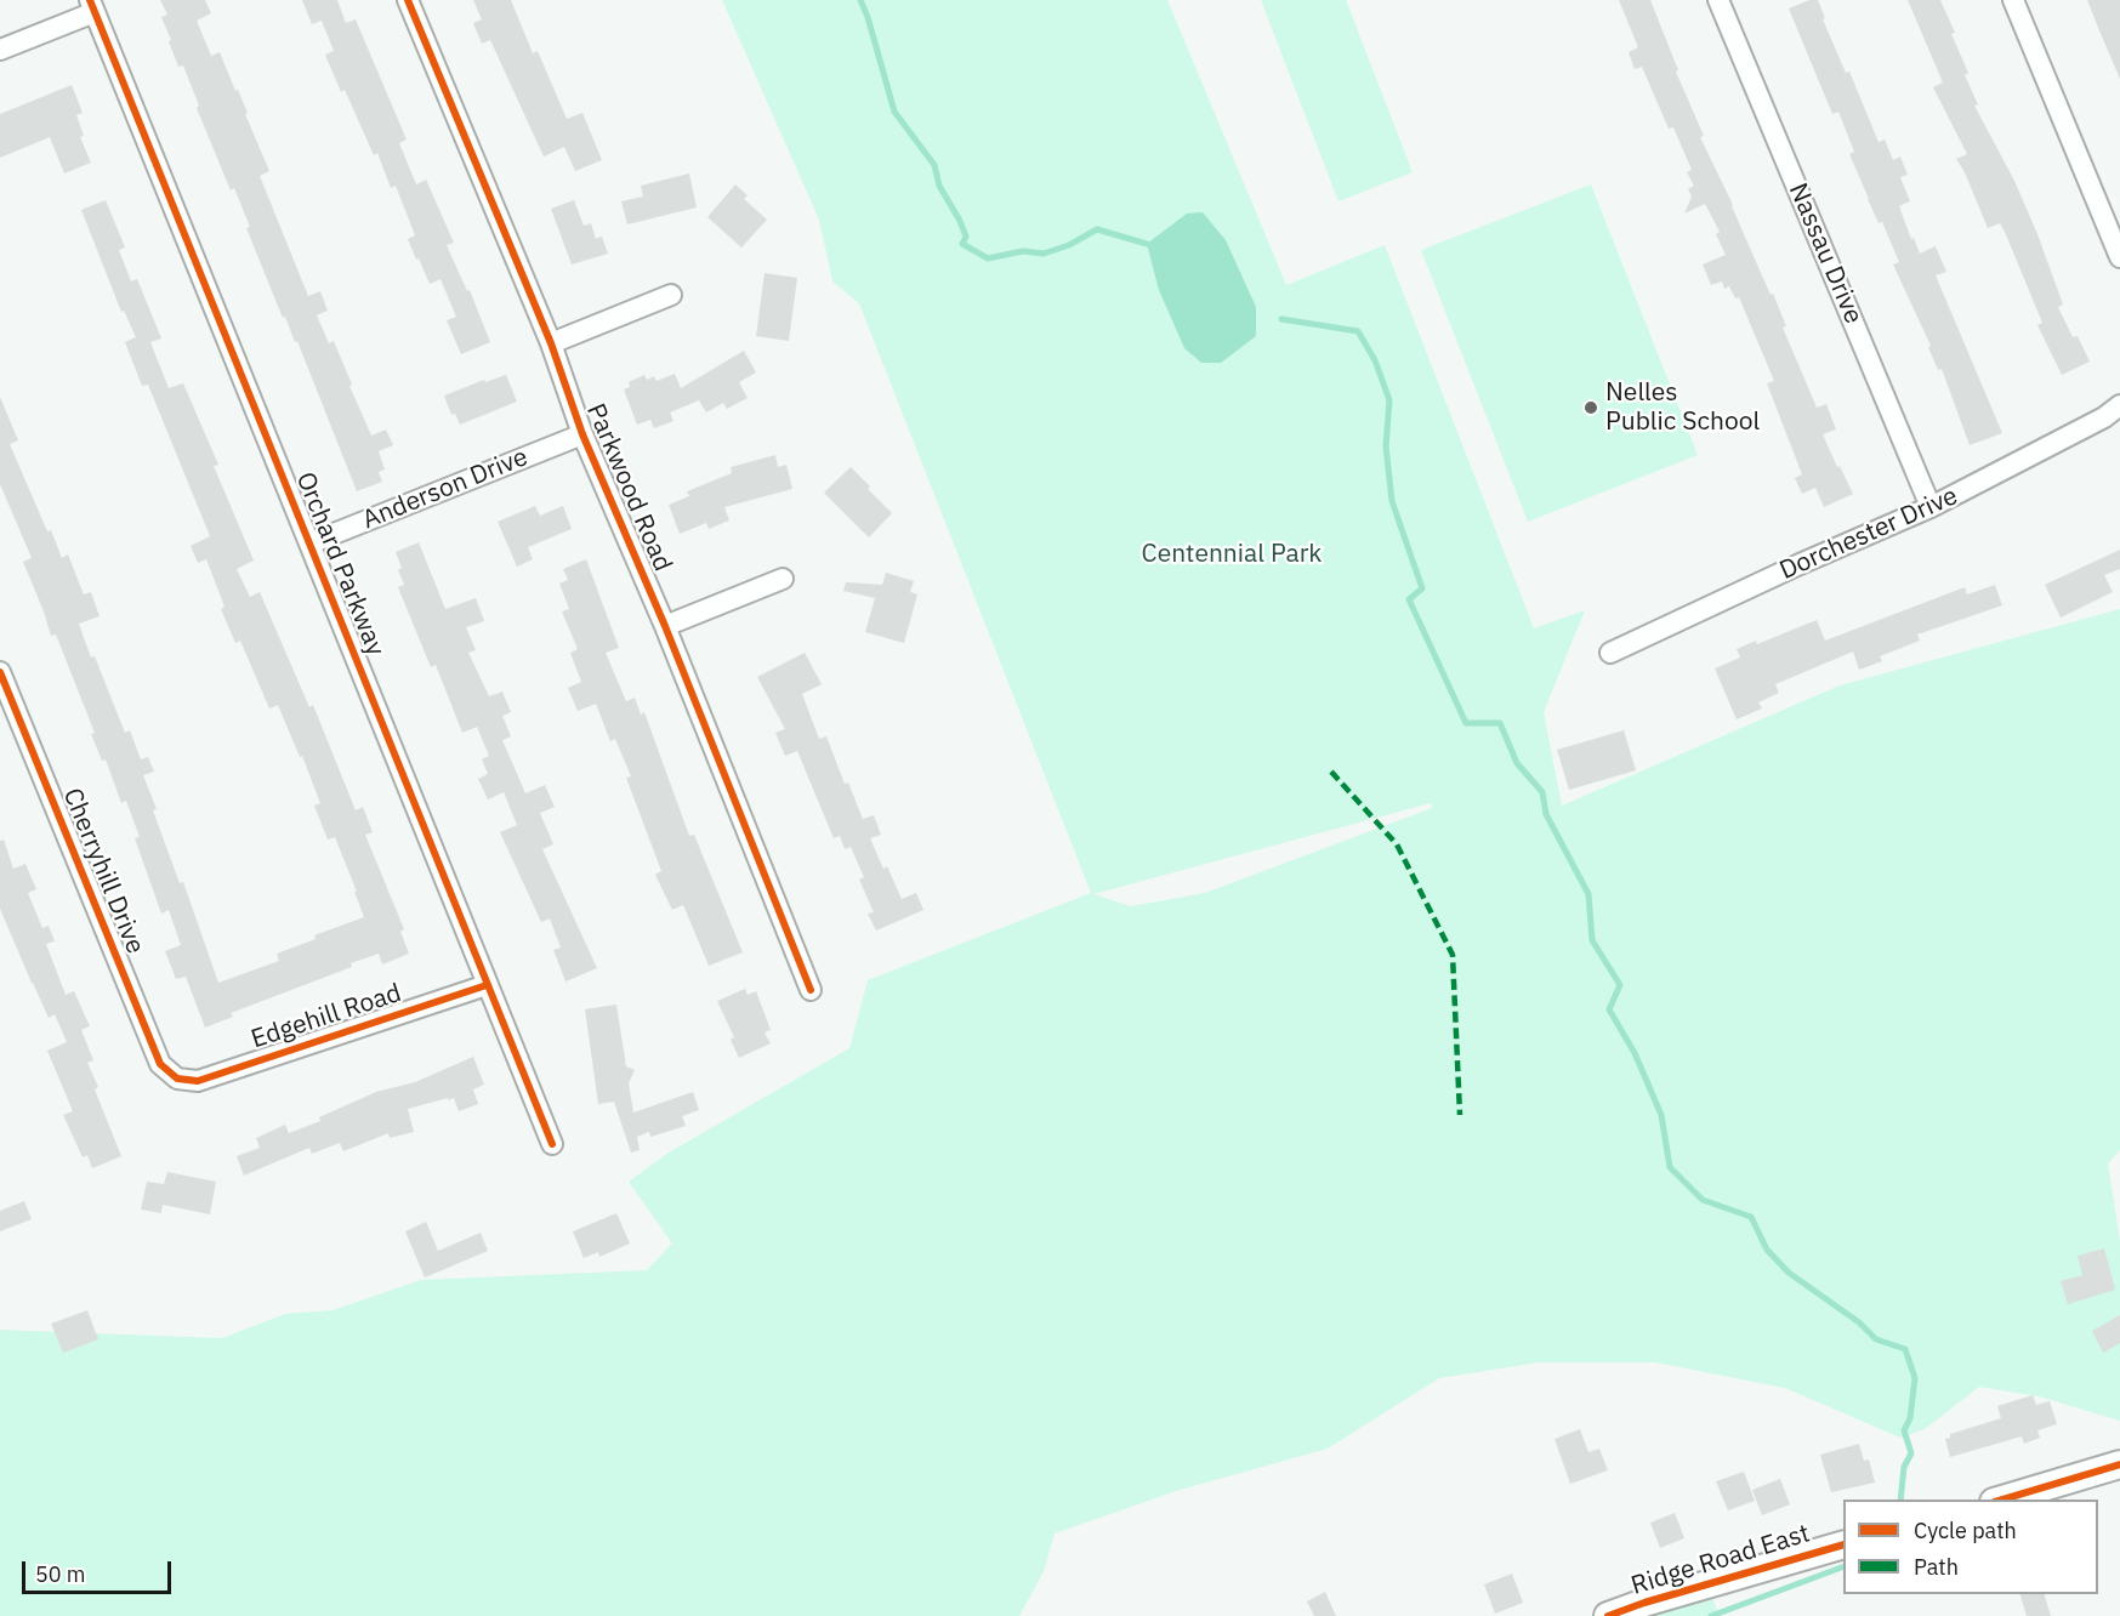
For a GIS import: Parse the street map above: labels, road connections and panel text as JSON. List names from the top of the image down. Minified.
{"streets":{"main road":["Ridge Road East"],"street":["Nassau Drive","Parkwood Road","Anderson Drive","Dorchester Drive","Orchard Parkway","Cherryhill Drive","Edgehill Road"]},"crossings":[["Nassau Drive","Dorchester Drive"],["Parkwood Road","Anderson Drive"],["Anderson Drive","Orchard Parkway"],["Orchard Parkway","Edgehill Road"],["Cherryhill Drive","Edgehill Road"]],"parks":["Centennial Park"],"places":["Nelles Public School"],"legend":["Cycle path","Path"],"scale_bar":"50 m"}
